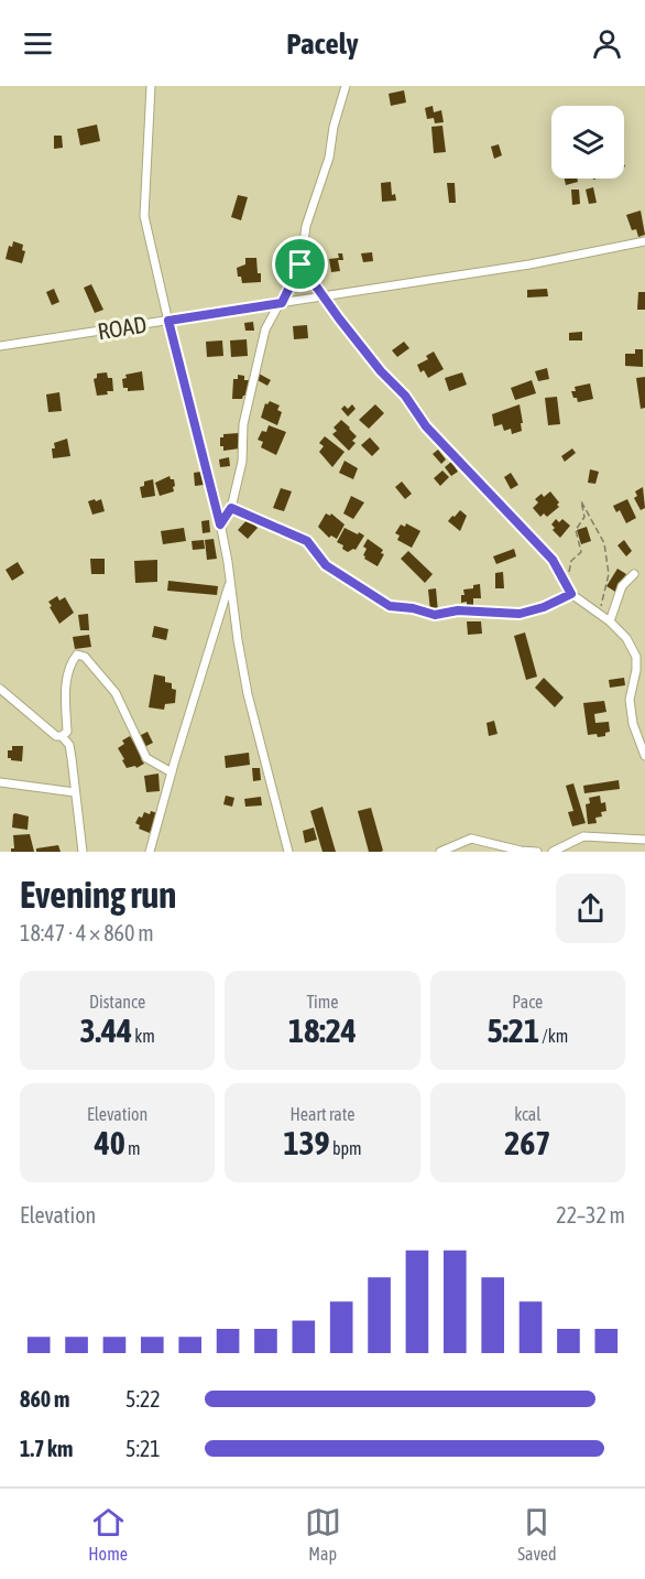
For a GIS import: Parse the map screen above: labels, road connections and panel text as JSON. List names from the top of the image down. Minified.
{"streets":{"street":["ROAD"]},"page":{"header":"Pacely","heading":["Evening run","18:47 · 4 × 860 m"],"stats":[["Distance","3.44 km"],["Time","18:24"],["Pace","5:21 /km"],["Elevation","40 m"],["Heart rate","139 bpm"],["kcal","267"]],"chart":["Elevation","22–32 m"],"list":[{"name":"860 m","note":"5:22"},{"name":"1.7 km","note":"5:21"}],"tabs":["Home","Map","Saved"]}}
